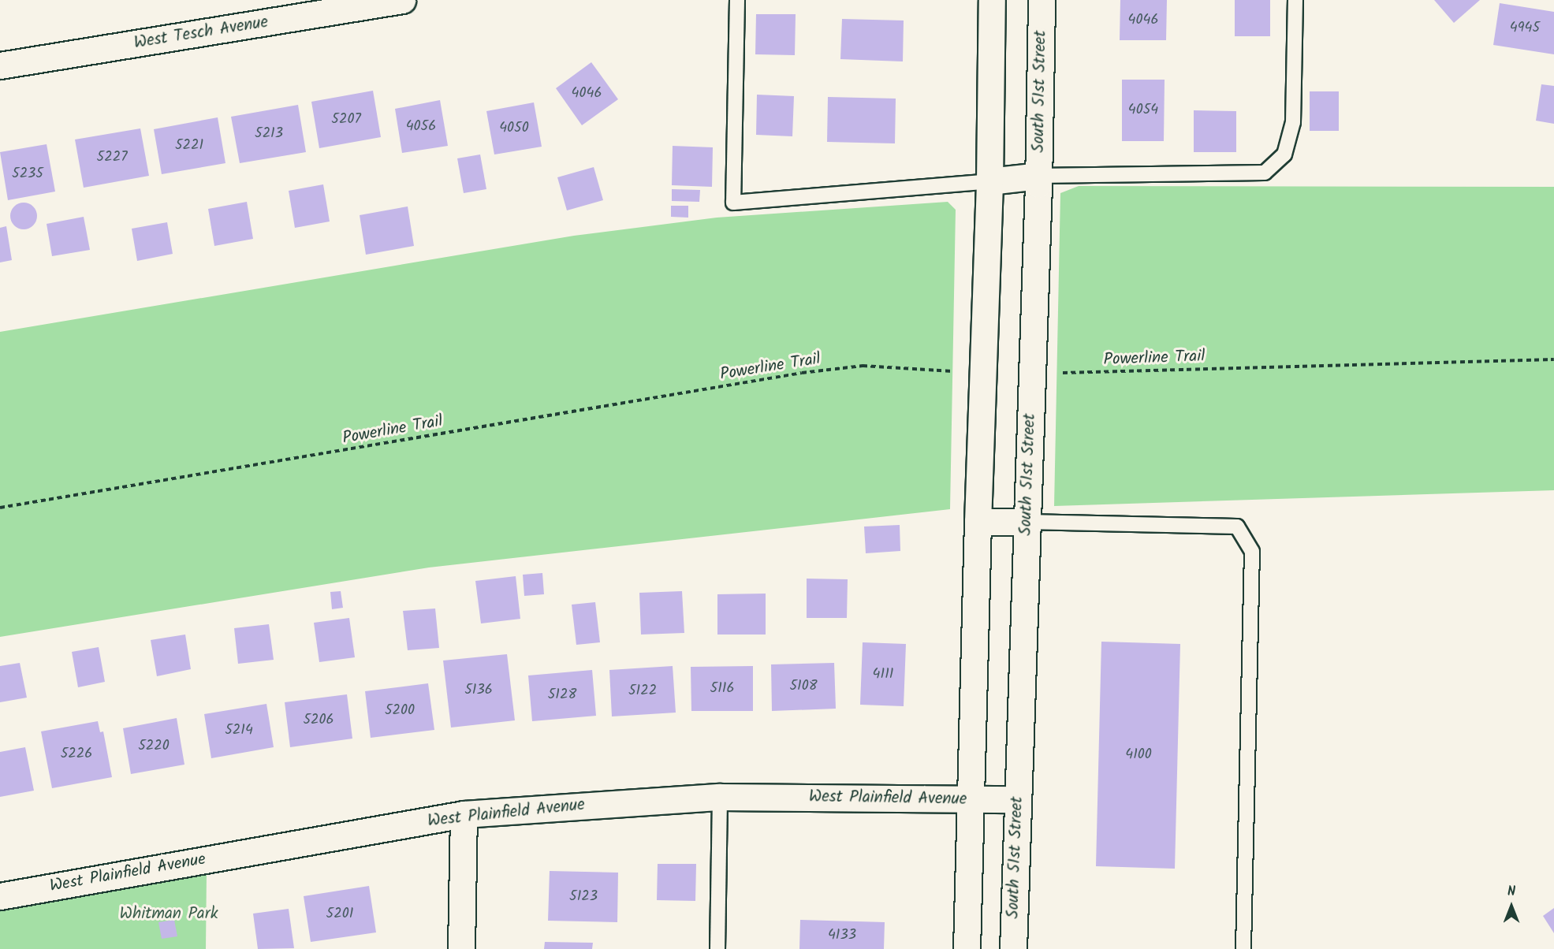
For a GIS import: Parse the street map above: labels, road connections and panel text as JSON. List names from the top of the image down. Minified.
{"streets":{"street":["West Tesch Avenue","South 51st Street","West Plainfield Avenue"],"path":["Powerline Trail"]},"crossings":[["South 51st Street","Powerline Trail"],["South 51st Street","West Plainfield Avenue"]],"parks":["Whitman Park"],"house_numbers":["4046","4945","4046","4054","5207","4056","4050","5213","5221","5227","5235","4111","5108","5116","5136","5122","5128","5200","5206","5214","5220","5226","4100","5123","5201","4133"],"north":"top"}
